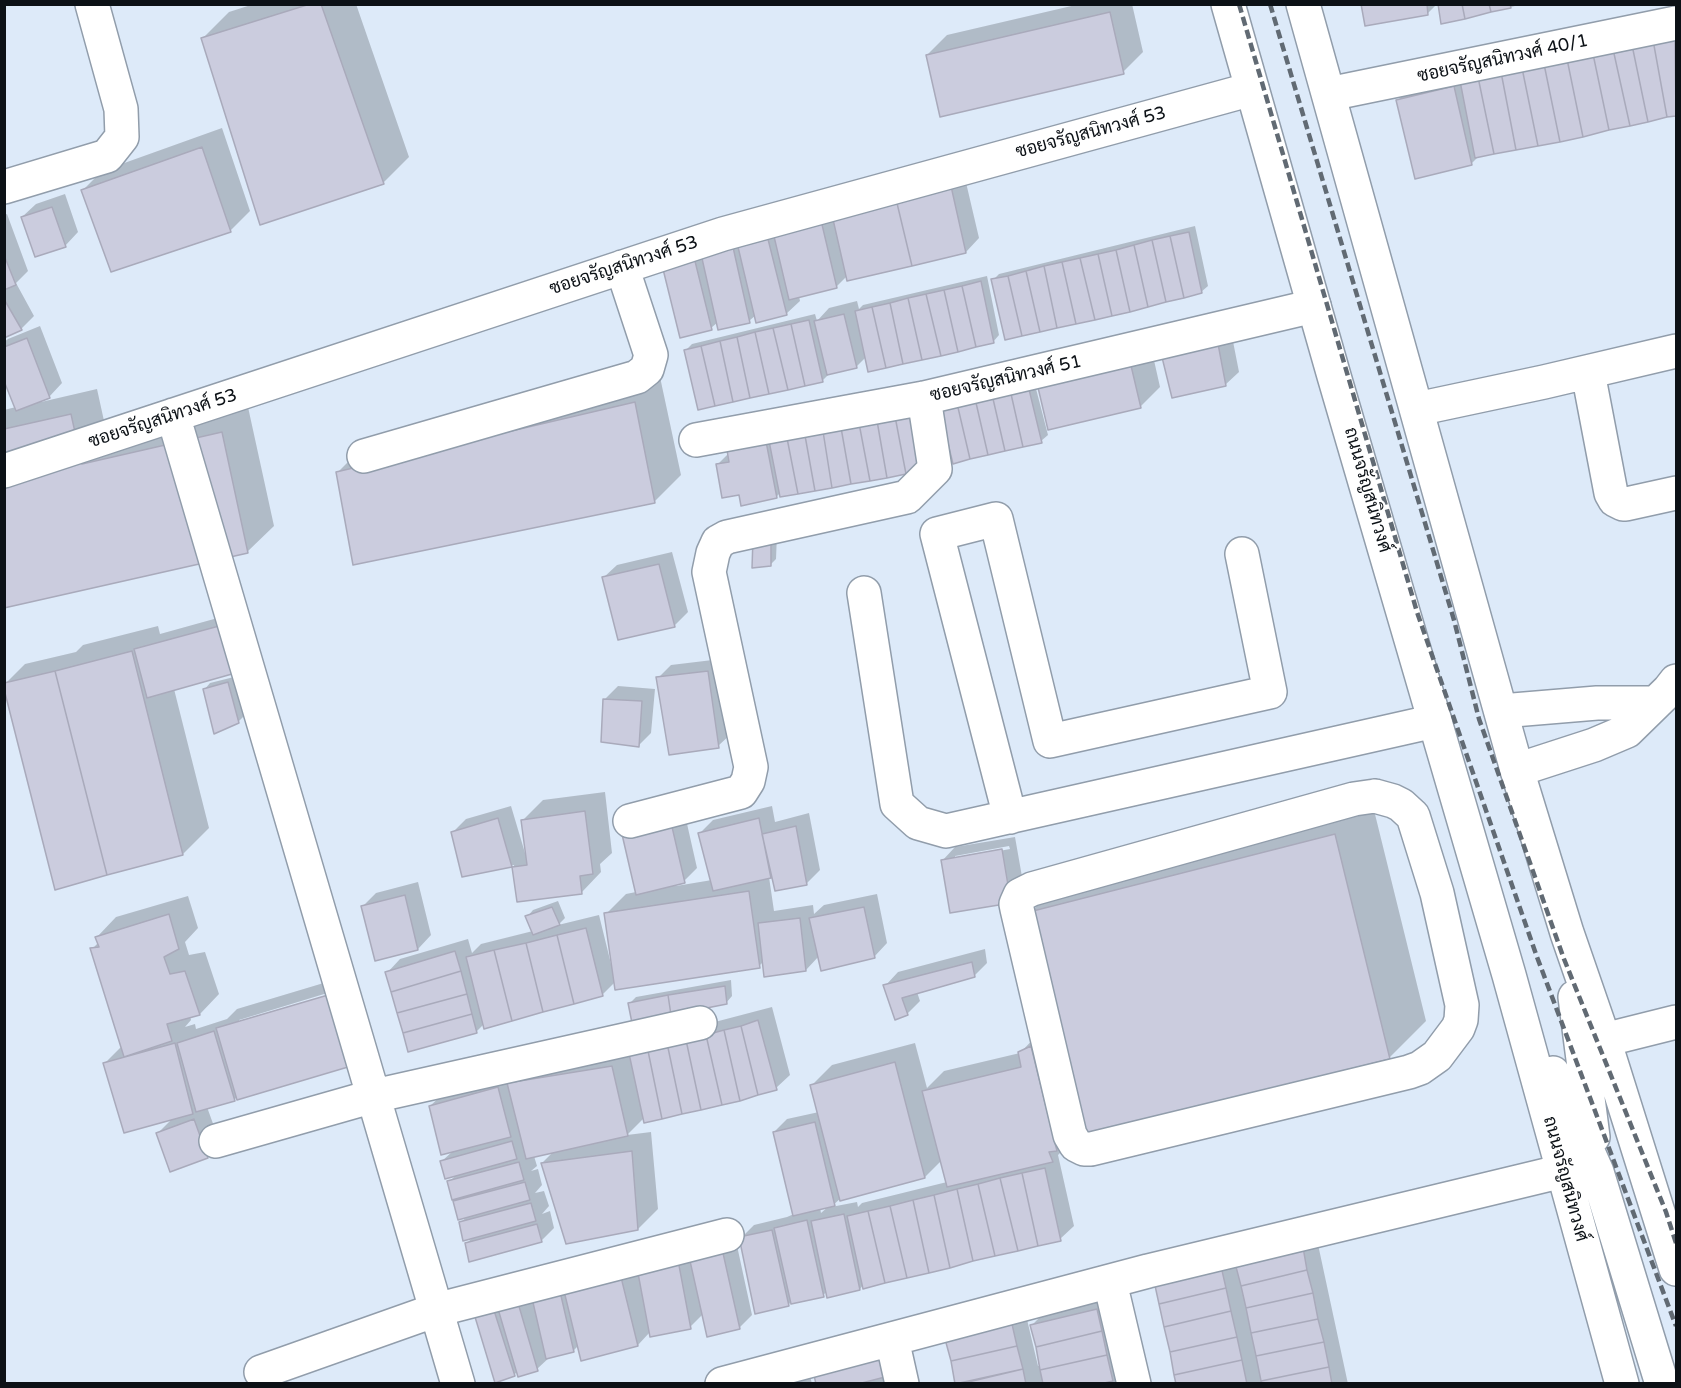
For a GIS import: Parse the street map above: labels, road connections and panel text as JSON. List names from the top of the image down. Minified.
{"streets":{"street":["ซอยจรัญสนิทวงศ์ 40/1","ซอยจรัญสนิทวงศ์ 53","ซอยจรัญสนิทวงศ์ 51","ถนนจรัญสนิทวงศ์"]},"crossings":[["ซอยจรัญสนิทวงศ์ 40/1","ถนนจรัญสนิทวงศ์"],["ซอยจรัญสนิทวงศ์ 53","ถนนจรัญสนิทวงศ์"],["ซอยจรัญสนิทวงศ์ 51","ถนนจรัญสนิทวงศ์"]]}
